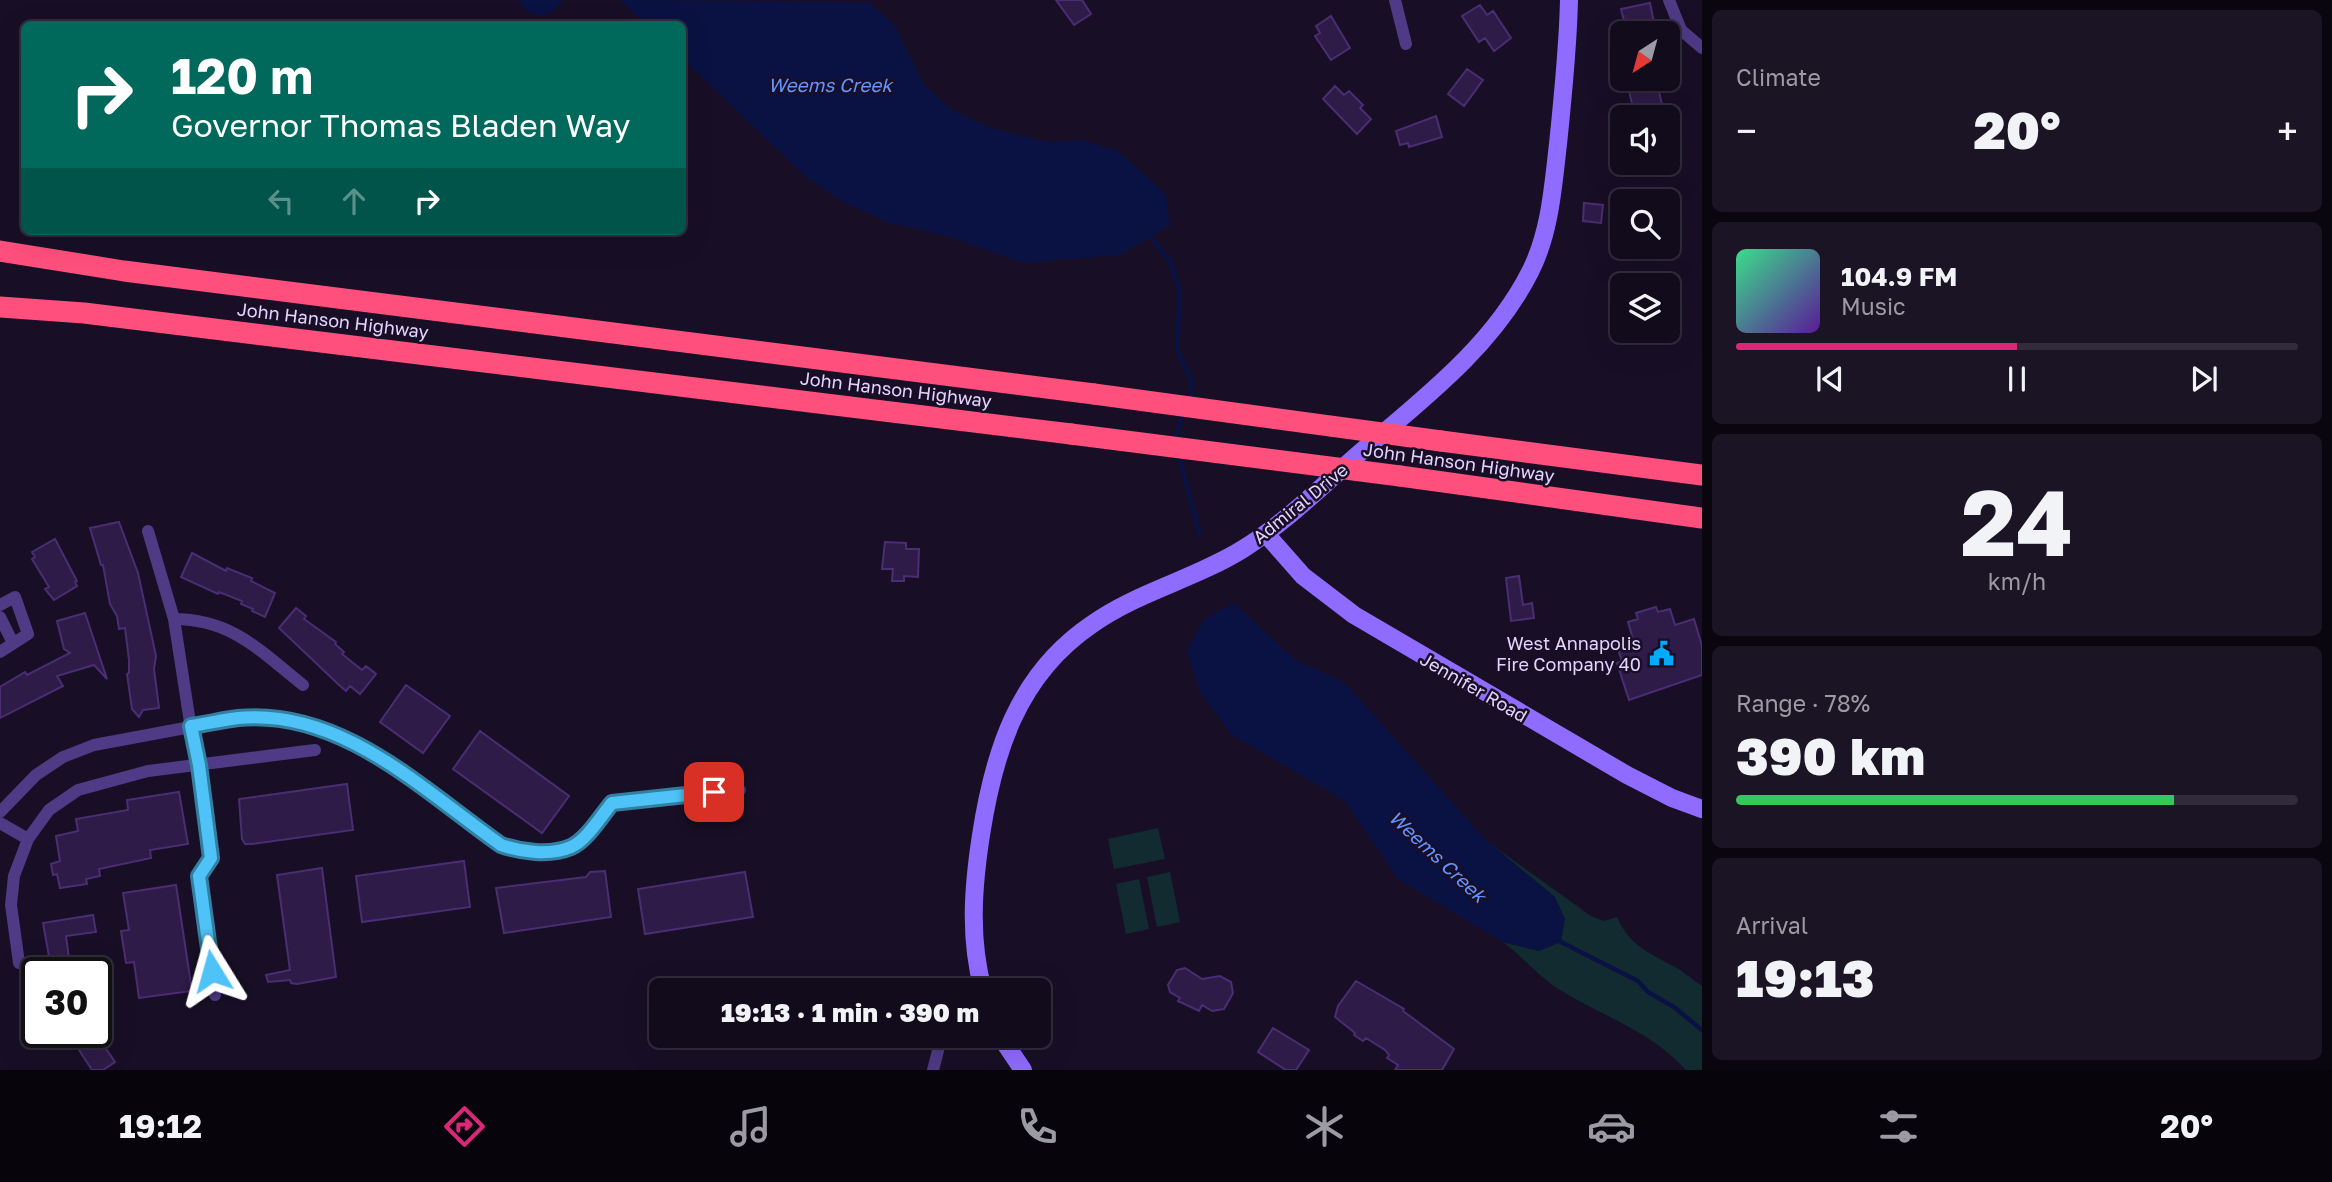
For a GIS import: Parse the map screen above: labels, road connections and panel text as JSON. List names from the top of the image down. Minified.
{"streets":{"highway":["John Hanson Highway"],"street":["Admiral Drive","Jennifer Road"]},"crossings":[["Admiral Drive","Jennifer Road"]],"water":["Weems Creek"],"places":{"public building":["West Annapolis Fire Company 40"]},"north":"bottom left","page":{"tile":["Climate",["24","km/h"],["Range · 78%","390 km"],["Arrival","19:13"]],"turn":["120 m","Governor Thomas Bladen Way"],"heat":["−","20°","+"],"song":["104.9 FM","Music"],"limit":"30","trip":"19:13 · 1 min · 390 m","tabs":["19:12","20°"]}}
